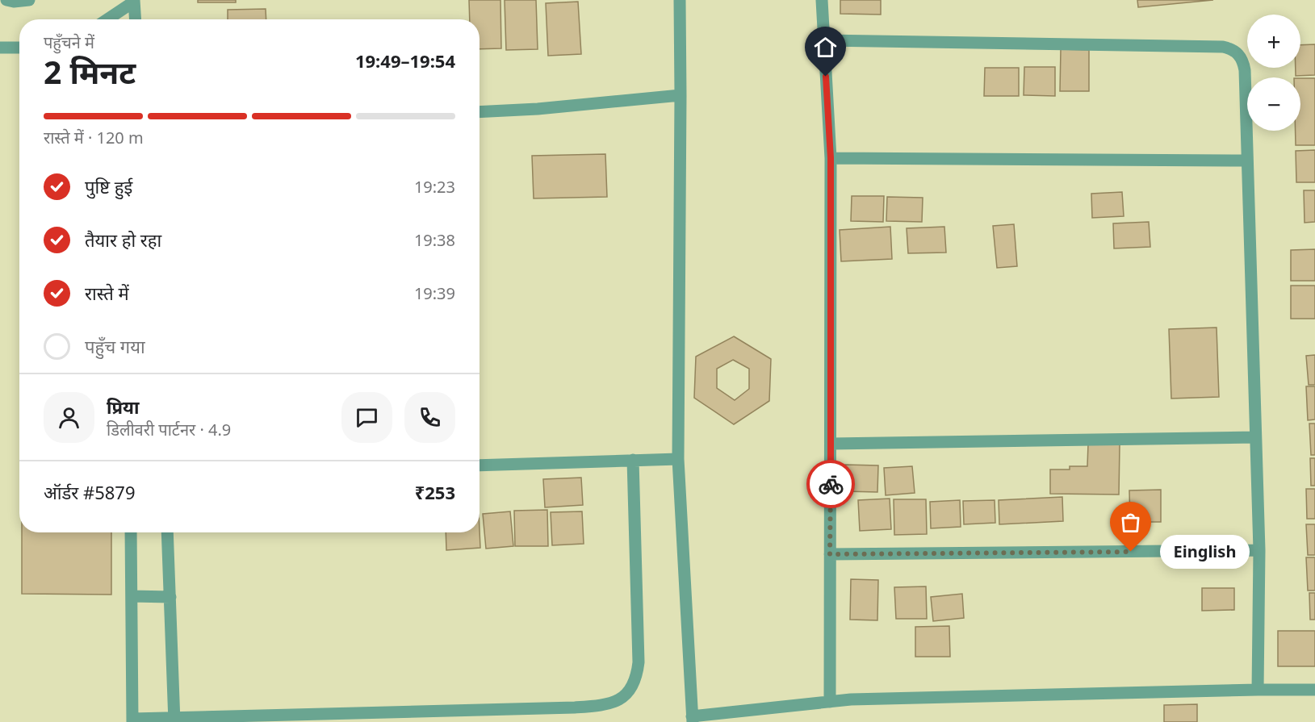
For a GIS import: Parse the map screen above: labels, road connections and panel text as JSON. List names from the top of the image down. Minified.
{"places":["Einglish"],"page":{"map_buttons":["+","−"],"heading":["2 मिनट","पहुँचने में","19:49–19:54"],"panel":["प्रिया","डिलीवरी पार्टनर · 4.9","ऑर्डर #5879","₹253"],"bar":"रास्ते में · 120 m","list":[["पुष्टि हुई","19:23"],["तैयार हो रहा","19:38"],["रास्ते में","19:39"],"पहुँच गया"],"bubble":"Einglish"}}
